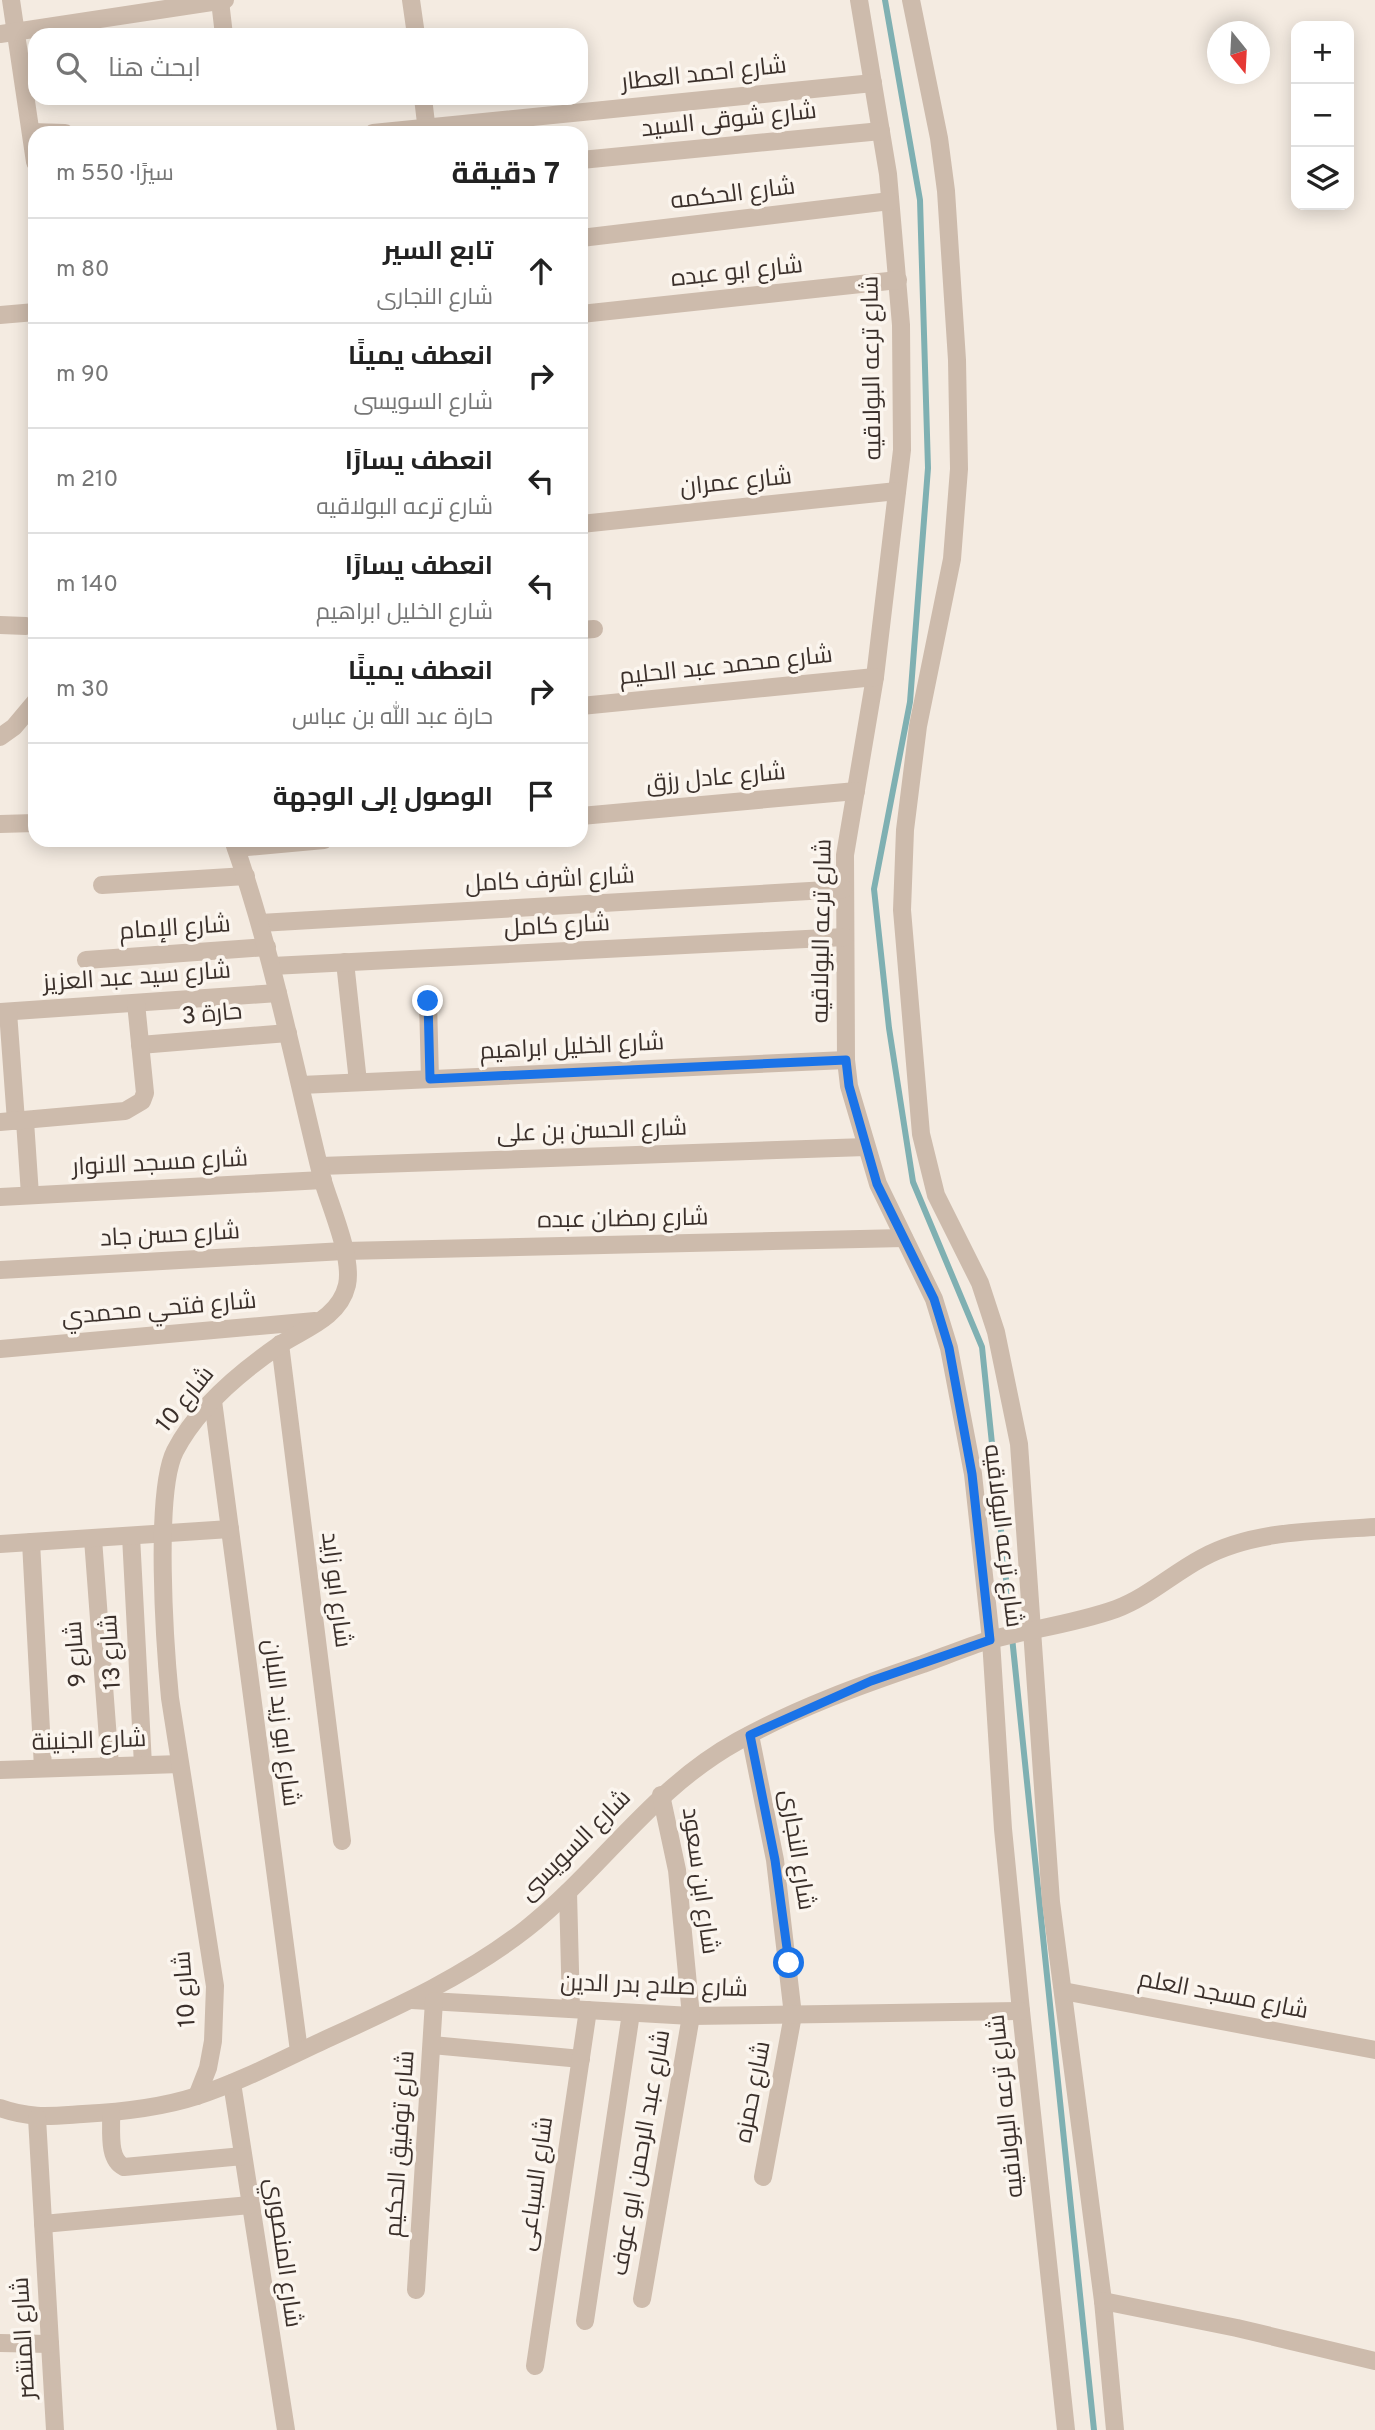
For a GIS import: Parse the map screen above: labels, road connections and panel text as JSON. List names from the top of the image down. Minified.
{"streets":{"street":["شارع احمد العطار","شارع شوقى السيد","شارع الحكمه","شارع ابو عبده","شارع ترعه البولاقيه","شارع عمران","شارع محمد عبد الحليم","شارع عادل رزق","شارع اشرف كامل","شارع كامل","شارع الإمام","شارع سيد عبد العزيز","حارة 3","شارع الخليل ابراهيم","شارع الحسن بن على","شارع مسجد الانوار","شارع رمضان عبده","شارع حسن جاد","شارع فتحي محمدي","شارع 10","شارع ابو زايد","شارع 13","شارع 9","شارع ابو زيد اللبان","شارع الجنينة","شارع السويسى","شارع النجارى","شارع ابن سعود","شارع صلاح بدر الدين","شارع مسجد العلم","شارع حمزه","شارع توفيق الحكيم","شارع عبد الرحمن ابو عوف","شارع السباعى","شارع المنصوري","شارع المنتصر"]},"crossings":[["شارع احمد العطار","شارع ترعه البولاقيه"],["شارع شوقى السيد","شارع ترعه البولاقيه"],["شارع الحكمه","شارع ترعه البولاقيه"],["شارع ابو عبده","شارع ترعه البولاقيه"],["شارع ترعه البولاقيه","شارع عمران"],["شارع ترعه البولاقيه","شارع محمد عبد الحليم"],["شارع ترعه البولاقيه","شارع عادل رزق"],["شارع ترعه البولاقيه","شارع اشرف كامل"],["شارع ترعه البولاقيه","شارع كامل"],["شارع ترعه البولاقيه","شارع الخليل ابراهيم"],["شارع ترعه البولاقيه","شارع الحسن بن على"],["شارع ترعه البولاقيه","شارع رمضان عبده"],["شارع ترعه البولاقيه","شارع السويسى"],["شارع ترعه البولاقيه","شارع صلاح بدر الدين"],["شارع ترعه البولاقيه","شارع مسجد العلم"],["شارع اشرف كامل","شارع 10"],["شارع كامل","شارع 10"],["شارع الإمام","شارع 10"],["شارع سيد عبد العزيز","شارع 10"],["حارة 3","شارع 10"],["شارع الخليل ابراهيم","شارع 10"],["شارع الحسن بن على","شارع مسجد الانوار"],["شارع الحسن بن على","شارع 10"],["شارع مسجد الانوار","شارع 10"],["شارع رمضان عبده","شارع حسن جاد"],["شارع رمضان عبده","شارع 10"],["شارع حسن جاد","شارع 10"],["شارع فتحي محمدي","شارع 10"],["شارع 10","شارع ابو زايد"],["شارع 10","شارع ابو زيد اللبان"],["شارع 10","شارع الجنينة"],["شارع 10","شارع السويسى"],["شارع 13","شارع الجنينة"],["شارع 9","شارع الجنينة"],["شارع ابو زيد اللبان","شارع السويسى"],["شارع السويسى","شارع النجارى"],["شارع السويسى","شارع ابن سعود"],["شارع السويسى","شارع صلاح بدر الدين"],["شارع السويسى","شارع السباعى"],["شارع السويسى","شارع المنصوري"],["شارع السويسى","شارع المنتصر"],["شارع النجارى","شارع صلاح بدر الدين"],["شارع النجارى","شارع حمزه"],["شارع ابن سعود","شارع صلاح بدر الدين"],["شارع ابن سعود","شارع عبد الرحمن ابو عوف"],["شارع صلاح بدر الدين","شارع حمزه"],["شارع صلاح بدر الدين","شارع توفيق الحكيم"],["شارع صلاح بدر الدين","شارع عبد الرحمن ابو عوف"],["شارع صلاح بدر الدين","شارع السباعى"]],"north":"bottom","page":{"map_buttons":["+","−"],"search":"ابحث هنا","heading":["7 دقيقة","سيرًا · 550 m"],"list":[["تابع السير","شارع النجارى","80 m"],["انعطف يمينًا","شارع السويسى","90 m"],["انعطف يسارًا","شارع ترعه البولاقيه","210 m"],["انعطف يسارًا","شارع الخليل ابراهيم","140 m"],["انعطف يمينًا","حارة عبد الله بن عباس","30 m"],"الوصول إلى الوجهة"]}}
